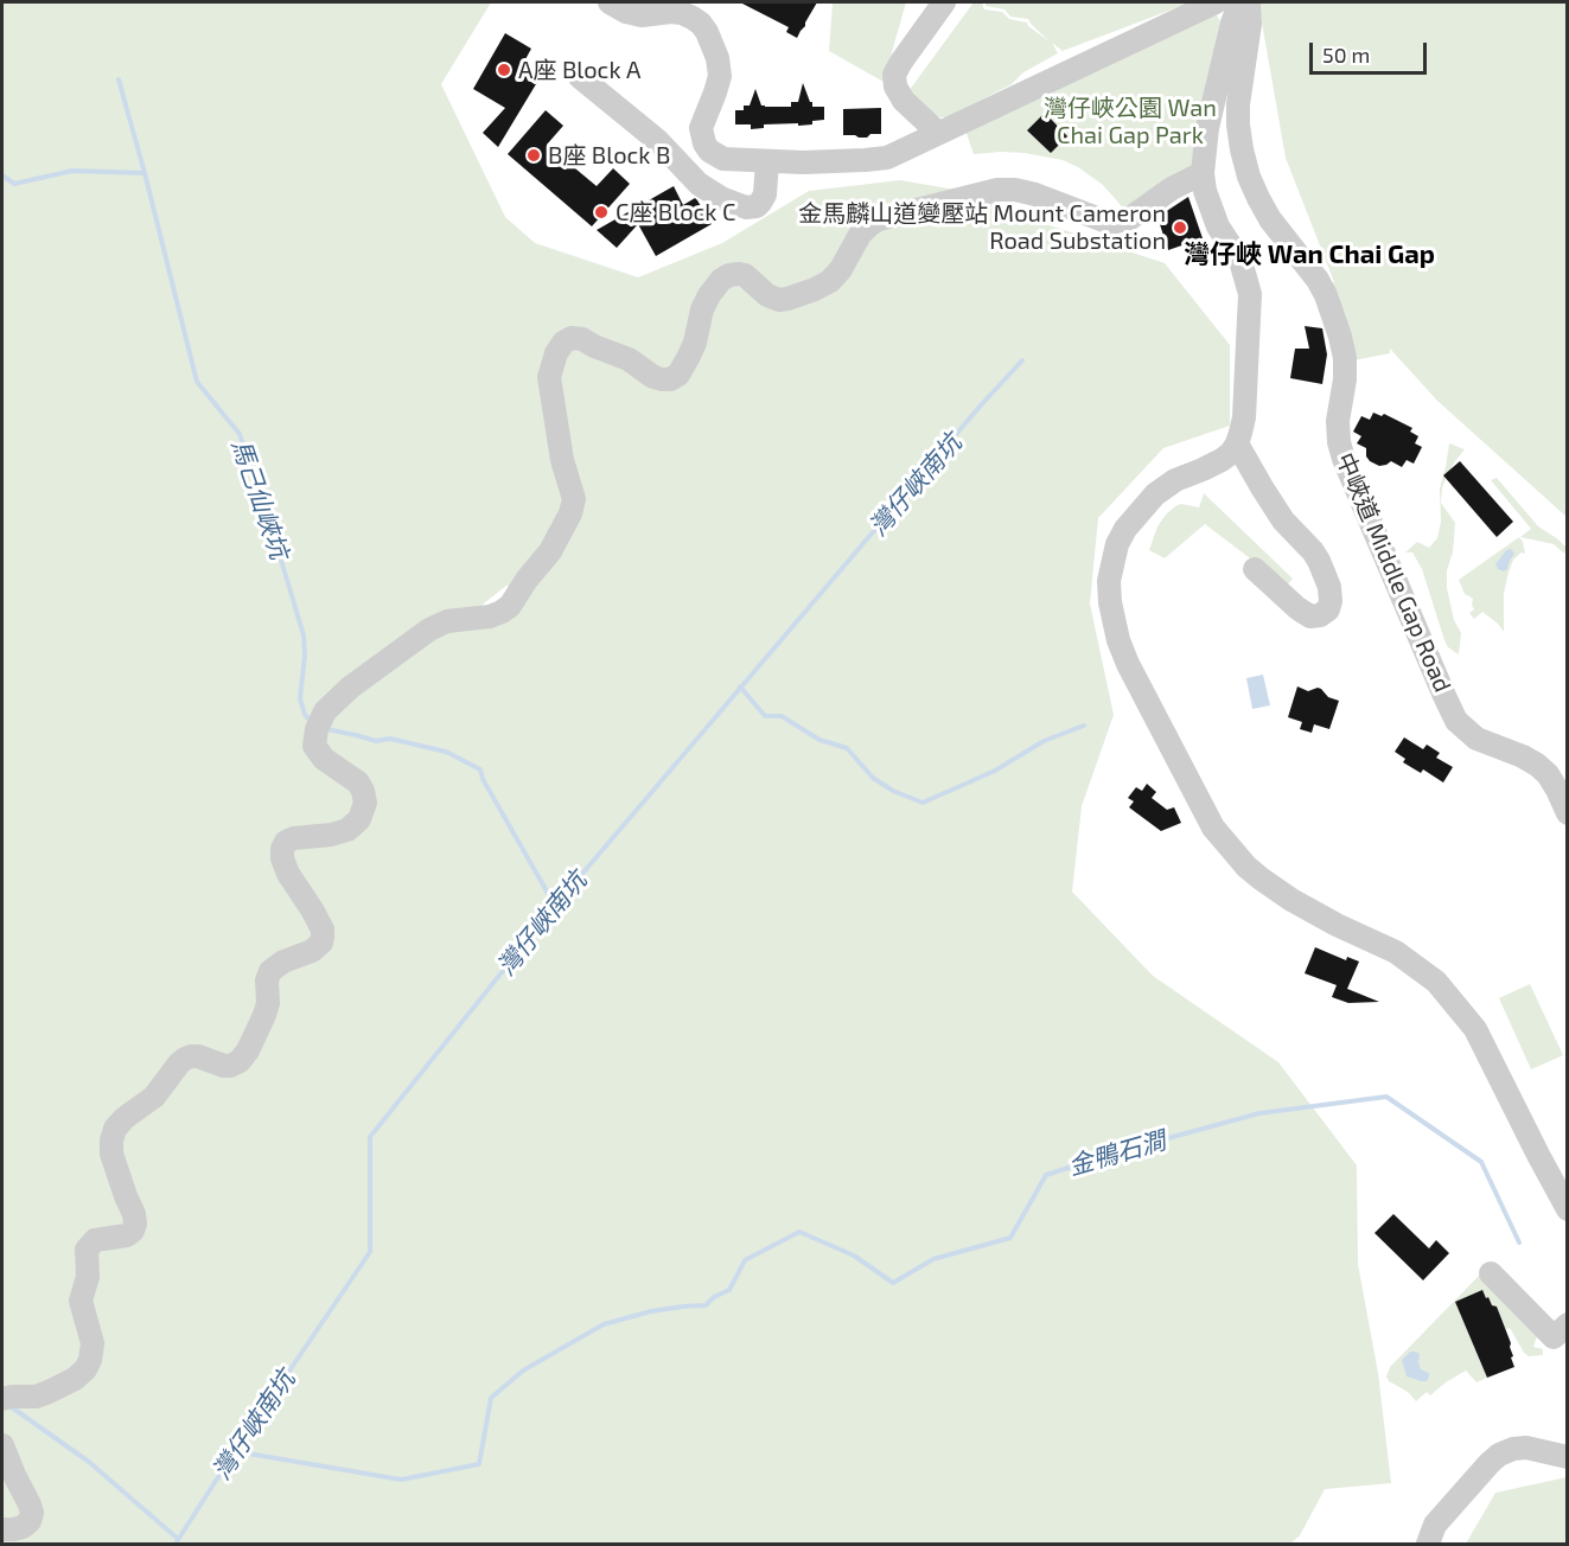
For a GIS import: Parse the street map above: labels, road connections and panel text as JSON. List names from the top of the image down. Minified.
{"streets":{"street":["中峽道 Middle Gap Road"]},"districts":["灣仔峽 Wan Chai Gap"],"water":["灣仔峽南坑","馬己仙峽坑","金鴨石澗"],"parks":["灣仔峽公園 Wan Chai Gap Park"],"places":["A座 Block A","B座 Block B","C座 Block C","金馬麟山道變壓站 Mount Cameron Road Substation"],"scale_bar":"50 m"}
